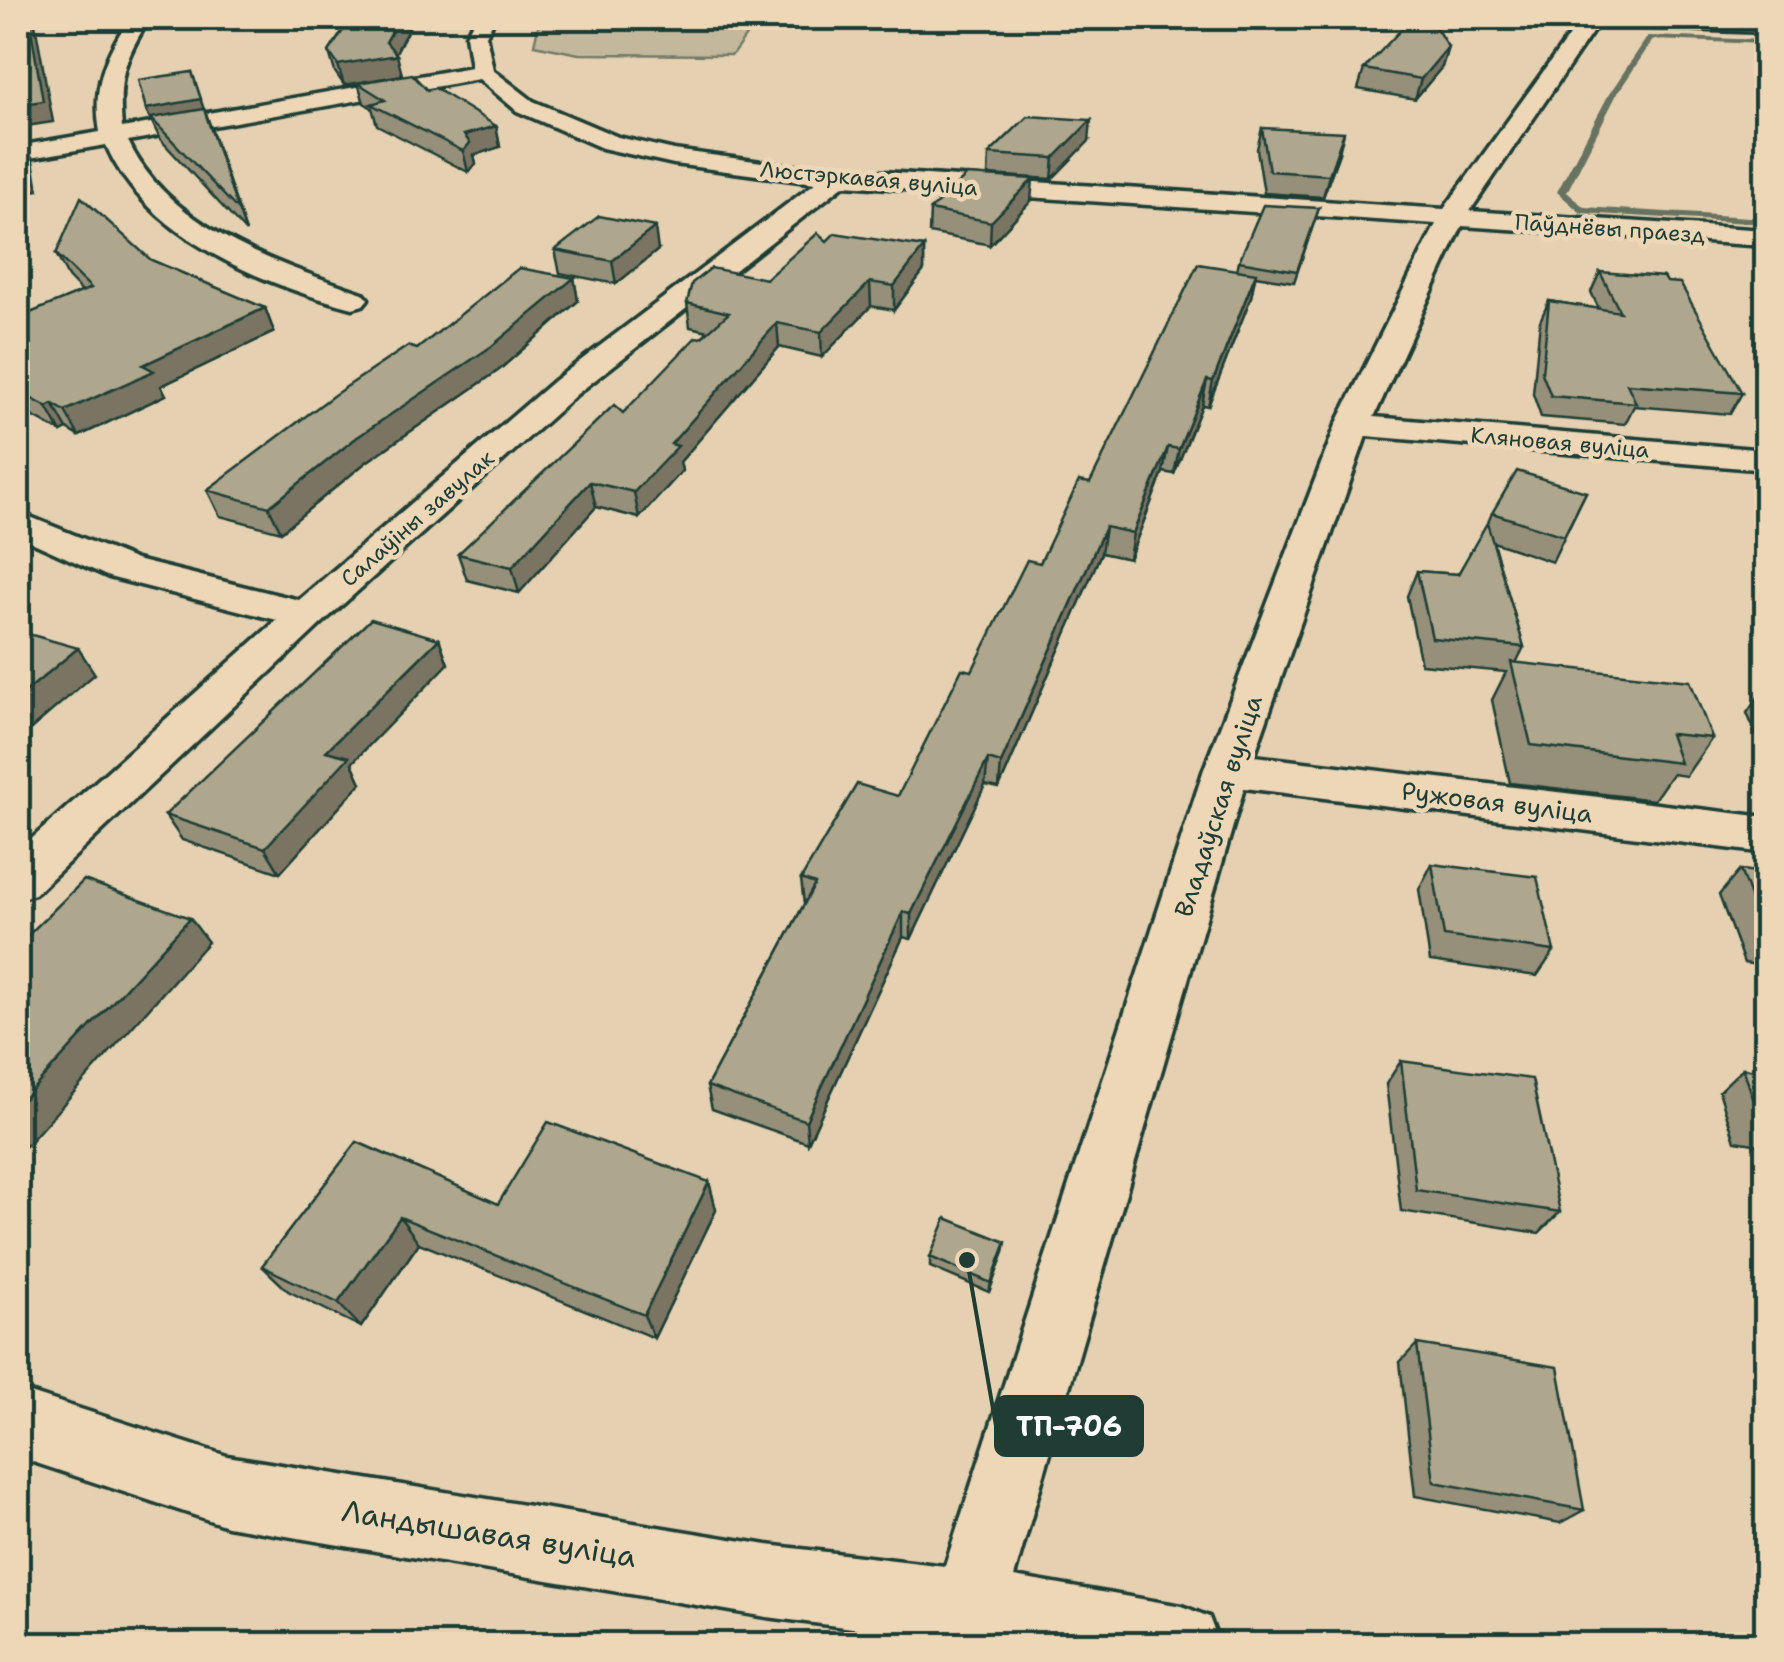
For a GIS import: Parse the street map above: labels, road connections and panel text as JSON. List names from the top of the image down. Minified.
{"streets":{"street":["Люстэркавая вуліца","Паўднёвы праезд","Кляновая вуліца","Салаўіны завулак","Ружовая вуліца","Владаўская вуліца","Ландышавая вуліца"]},"crossings":[["Люстэркавая вуліца","Паўднёвы праезд"],["Люстэркавая вуліца","Салаўіны завулак"],["Люстэркавая вуліца","Владаўская вуліца"],["Паўднёвы праезд","Владаўская вуліца"],["Кляновая вуліца","Владаўская вуліца"],["Ружовая вуліца","Владаўская вуліца"],["Владаўская вуліца","Ландышавая вуліца"]],"places":["ТП-706"]}
